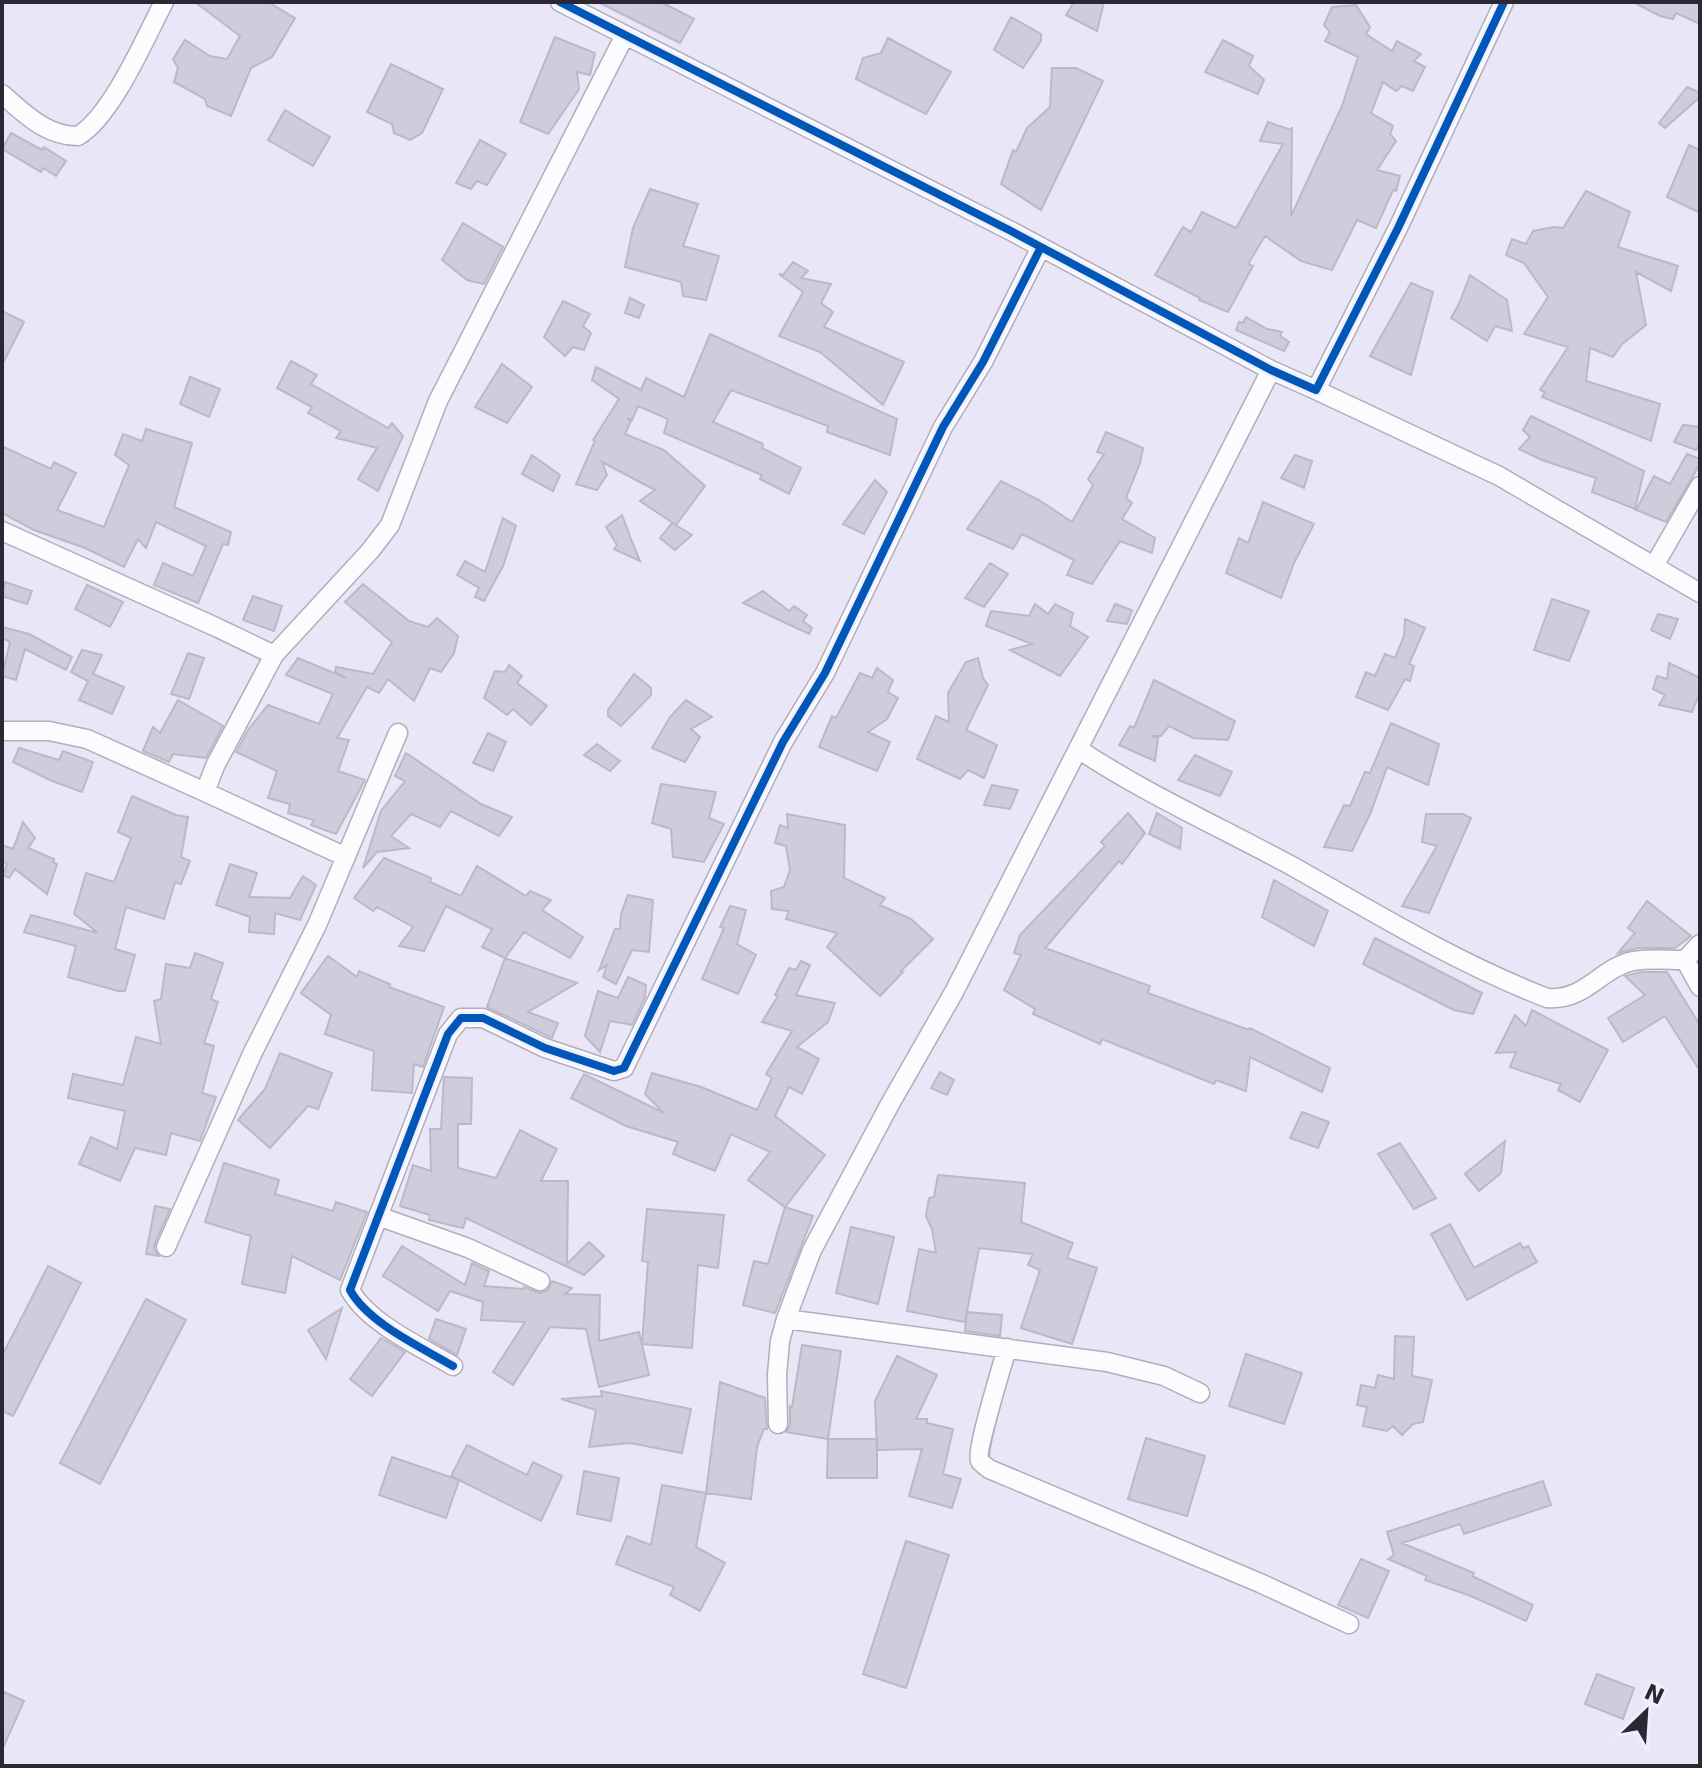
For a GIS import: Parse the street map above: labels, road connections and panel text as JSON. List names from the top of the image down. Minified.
{"north":"top right"}
